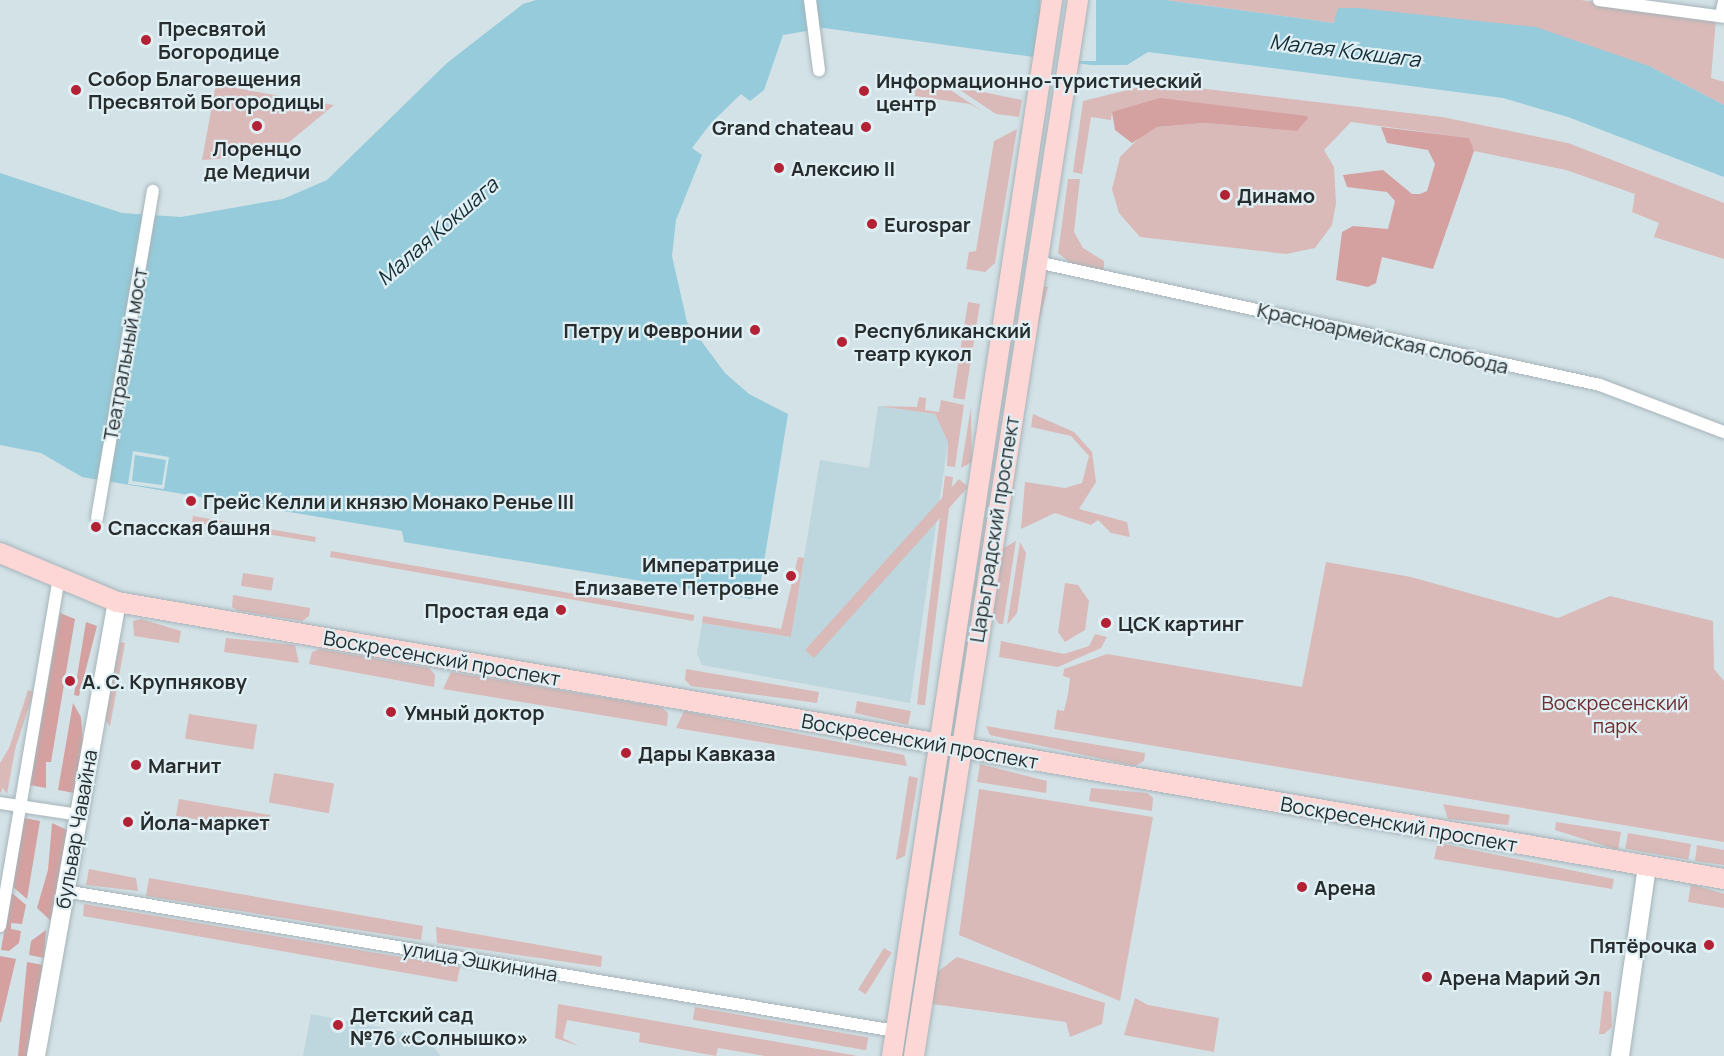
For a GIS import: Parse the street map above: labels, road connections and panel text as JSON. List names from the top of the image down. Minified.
{"streets":{"main road":["Царьградский проспект","Воскресенский проспект"],"street":["Красноармейская слобода","Театральный мост","бульвар Чавайна","улица Эшкинина"]},"crossings":[["Красноармейская слобода","Царьградский проспект"],["Царьградский проспект","Воскресенский проспект"],["Царьградский проспект","улица Эшкинина"],["Воскресенский проспект","бульвар Чавайна"],["бульвар Чавайна","улица Эшкинина"]],"water":["Малая Кокшага"],"parks":["Воскресенский парк"],"places":["Пресвятой Богородице","Собор Благовещения Пресвятой Богородицы","Информационно-туристический центр","Лоренцо де Медичи","Grand chateau","Алексию II","Динамо","Eurospar","Петру и Февронии","Республиканский театр кукол","Грейс Келли и князю Монако Ренье III","Спасская башня","Императрице Елизавете Петровне","Простая еда","ЦСК картинг","А. С. Крупнякову","Умный доктор","Дары Кавказа","Магнит","Йола-маркет","Арена","Пятёрочка","Арена Марий Эл","Детский сад №76 «Солнышко»"]}
